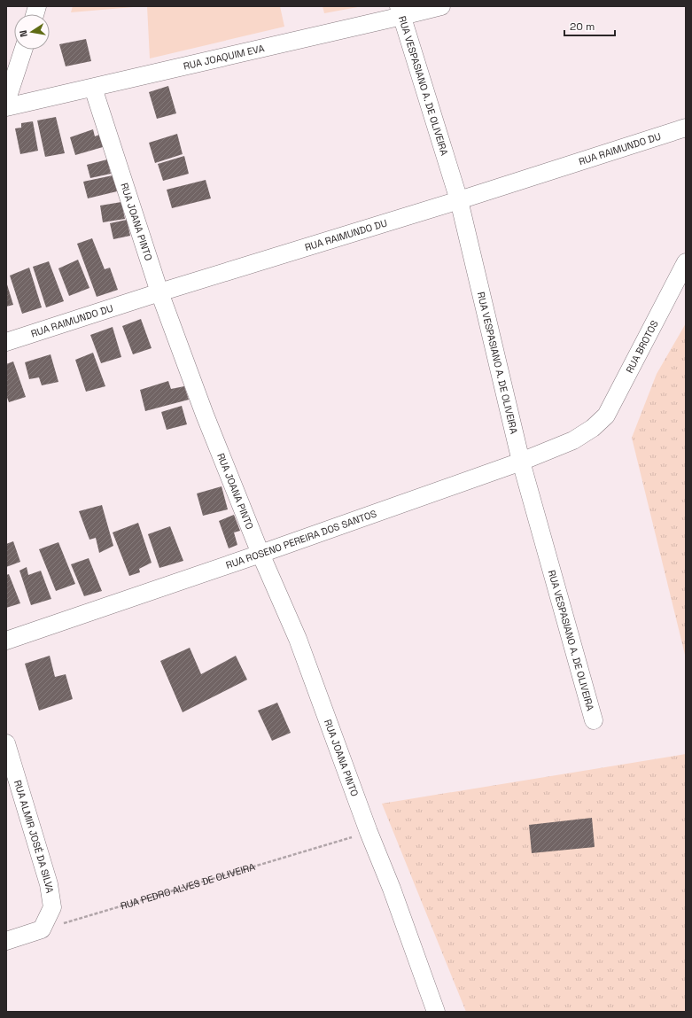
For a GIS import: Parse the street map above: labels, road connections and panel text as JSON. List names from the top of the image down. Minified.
{"streets":{"street":["RUA JOAQUIM EVA","RUA VESPASIANO A. DE OLIVEIRA","RUA RAIMUNDO DU","RUA JOANA PINTO","RUA BROTOS","RUA ROSENO PEREIRA DOS SANTOS","RUA ALMIR JOSÉ DA SILVA"],"path":["RUA PEDRO ALVES DE OLIVEIRA"]},"crossings":[["RUA JOAQUIM EVA","RUA VESPASIANO A. DE OLIVEIRA"],["RUA JOAQUIM EVA","RUA JOANA PINTO"],["RUA VESPASIANO A. DE OLIVEIRA","RUA RAIMUNDO DU"],["RUA VESPASIANO A. DE OLIVEIRA","RUA ROSENO PEREIRA DOS SANTOS"],["RUA RAIMUNDO DU","RUA JOANA PINTO"],["RUA JOANA PINTO","RUA ROSENO PEREIRA DOS SANTOS"],["RUA JOANA PINTO","RUA PEDRO ALVES DE OLIVEIRA"],["RUA BROTOS","RUA ROSENO PEREIRA DOS SANTOS"],["RUA ALMIR JOSÉ DA SILVA","RUA PEDRO ALVES DE OLIVEIRA"]],"scale_bar":"20 m","north":"left"}
